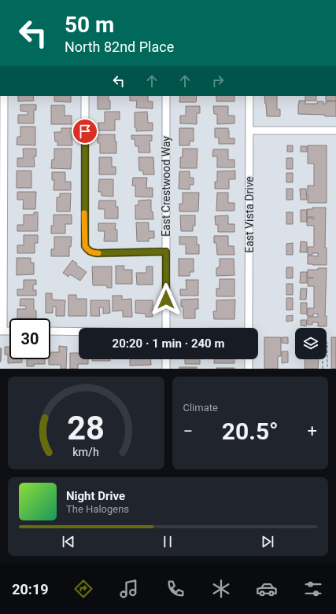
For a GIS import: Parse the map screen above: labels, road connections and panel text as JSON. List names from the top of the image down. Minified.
{"streets":{"street":["East Crestwood Way","East Vista Drive"]},"page":{"turn":["50 m","North 82nd Place"],"limit":"30","trip":"20:20 · 1 min · 240 m","tile":"Climate","heat":["−","20.5°","+"],"song":["Night Drive","The Halogens"],"tabs":"20:19","gauge":["28","km/h"]}}
